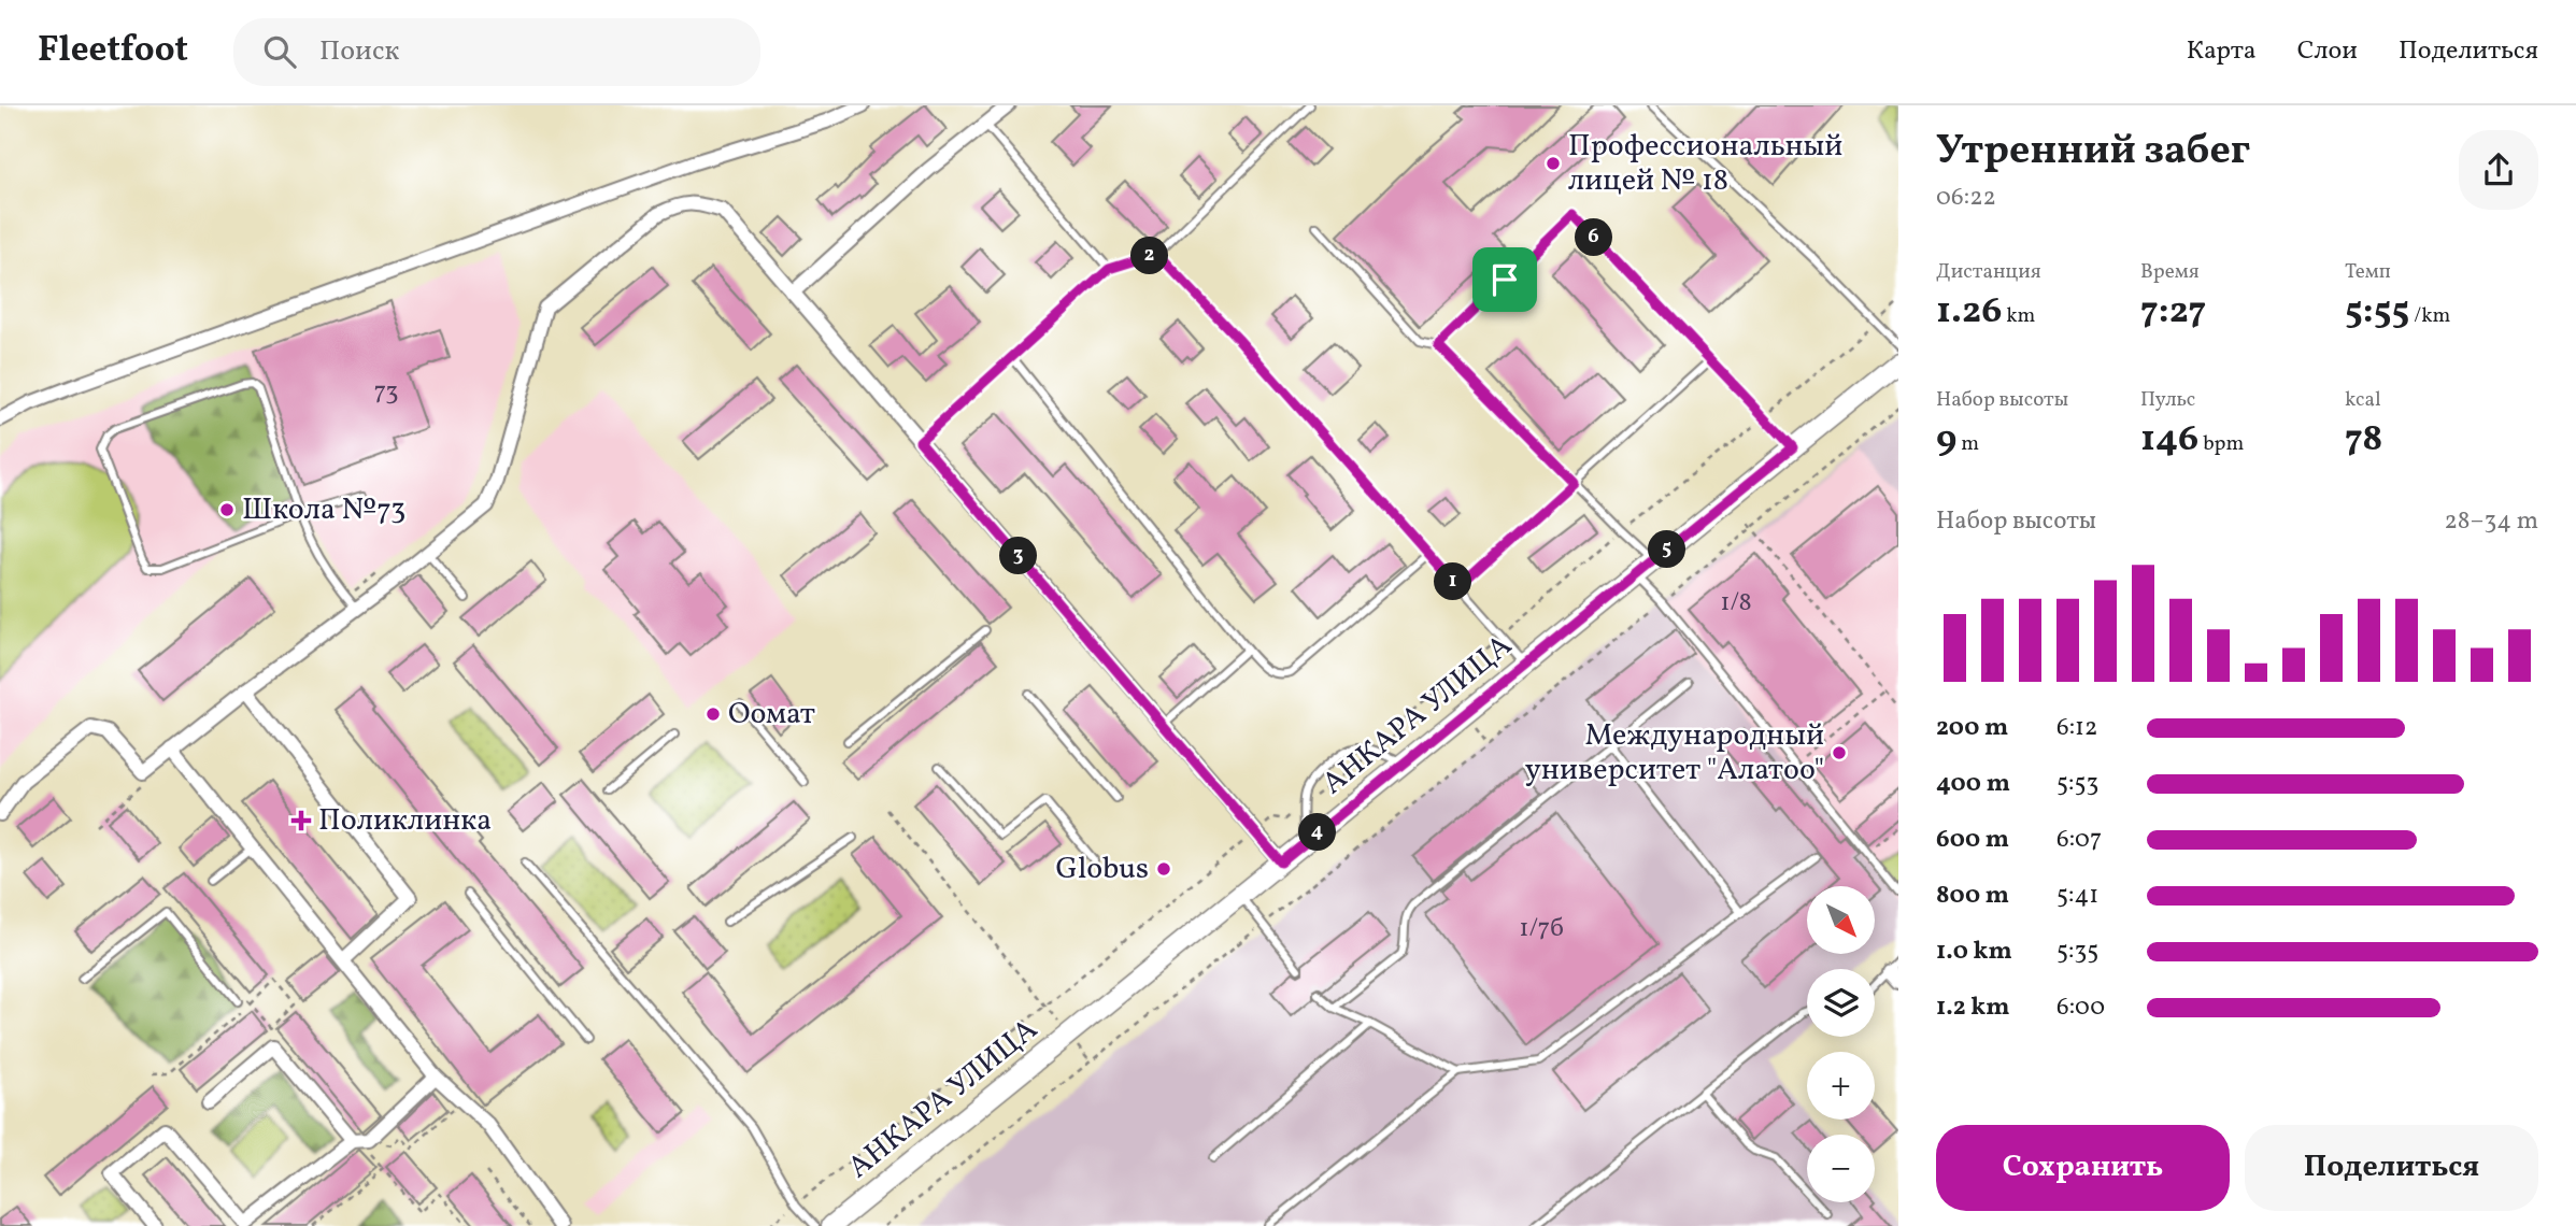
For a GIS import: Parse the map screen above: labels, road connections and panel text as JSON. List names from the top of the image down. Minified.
{"streets":{"main road":["АНКАРА УЛИЦА"]},"places":{"other":["Профессиональный лицей № 18","Школа №73","Оомат","Международный университет \"Алатоо\"","Globus"],"health":["Поликлинка"]},"house_numbers":["73","1/8","1/7б"],"north":"bottom right","page":{"header":"Fleetfoot","search":"Поиск","nav":["Карта","Слои","Поделиться"],"heading":["Утренний забег","06:22"],"pins":["6","2","5","3","1","4"],"stats":[["Дистанция","1.26 km"],["Время","7:27"],["Темп","5:55 /km"],["Набор высоты","9 m"],["Пульс","146 bpm"],["kcal","78"]],"chart":["Набор высоты","28–34 m"],"list":[{"name":"200 m","note":"6:12"},{"name":"400 m","note":"5:53"},{"name":"600 m","note":"6:07"},{"name":"800 m","note":"5:41"},{"name":"1.0 km","note":"5:35"},{"name":"1.2 km","note":"6:00"}],"map_buttons":["+","−"],"buttons":["Сохранить","Поделиться"]}}
